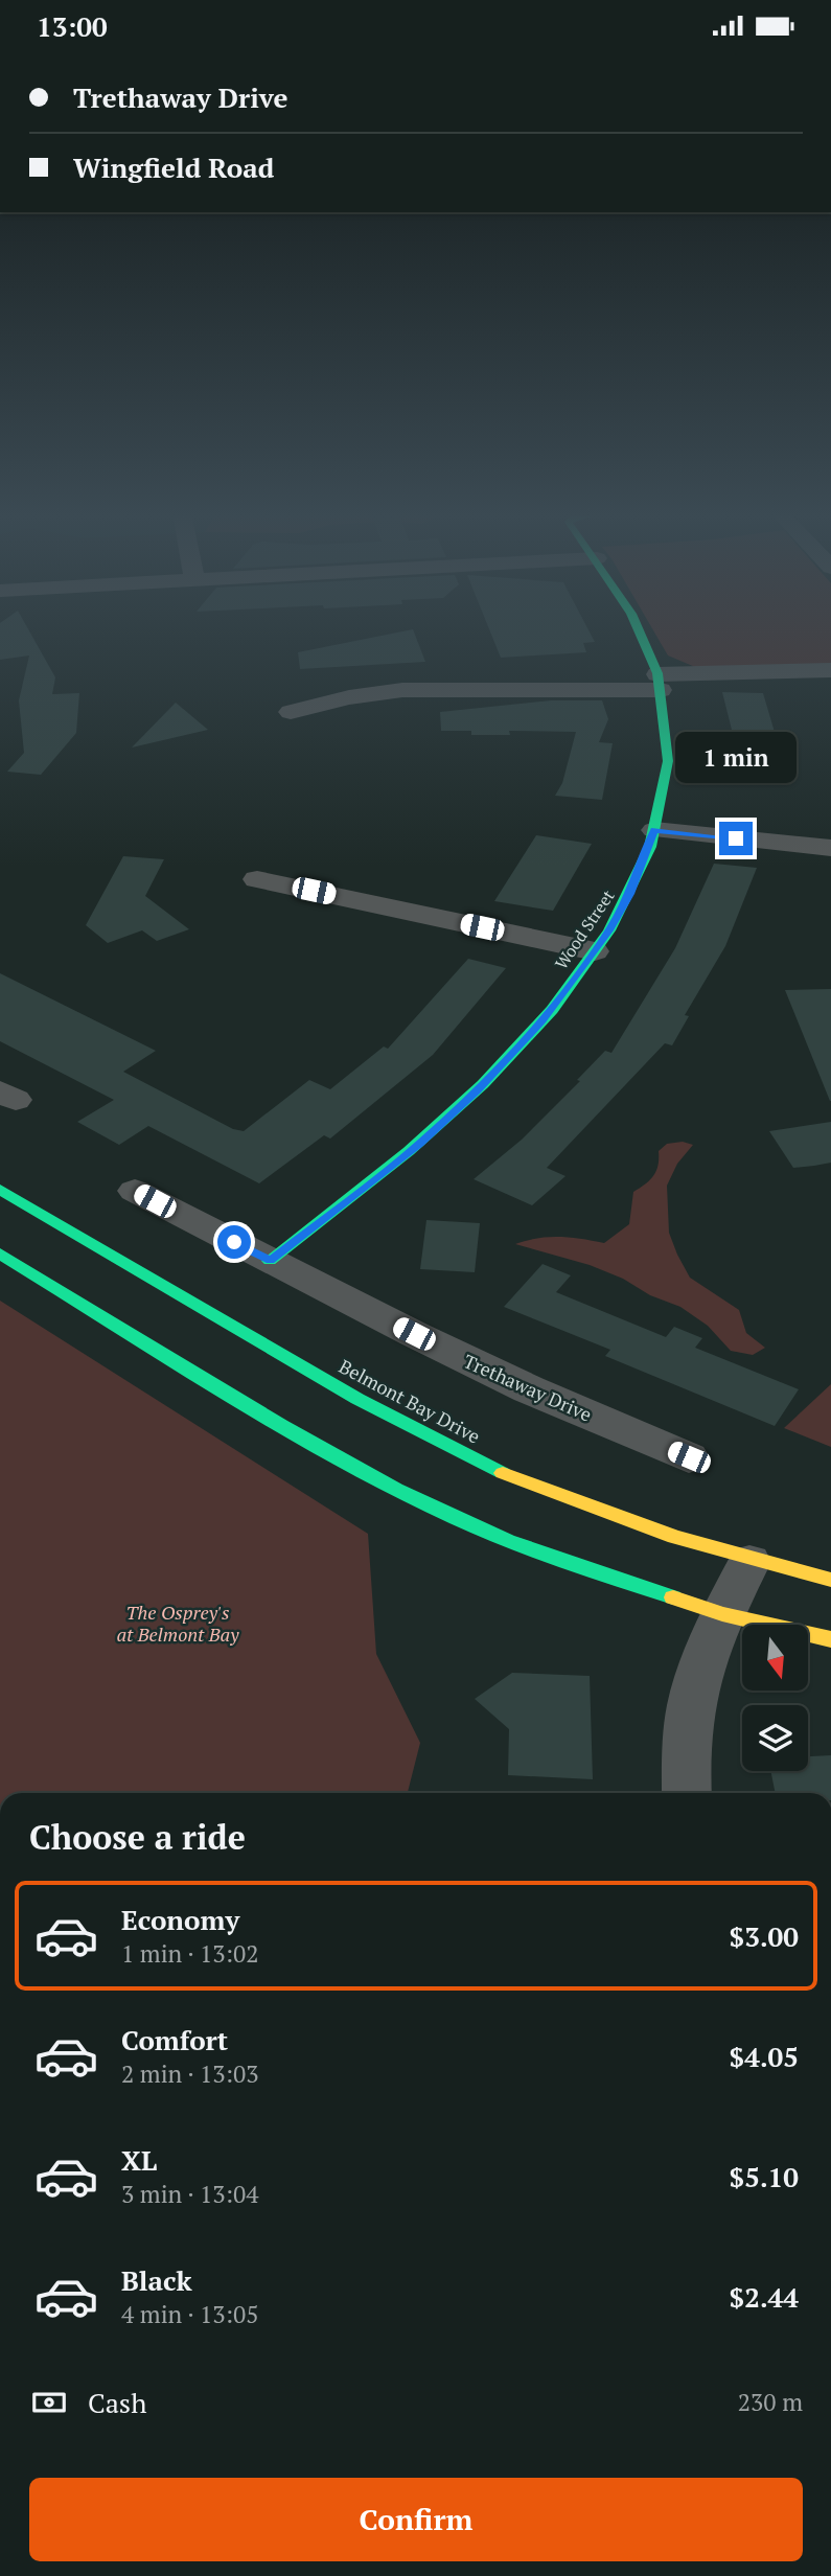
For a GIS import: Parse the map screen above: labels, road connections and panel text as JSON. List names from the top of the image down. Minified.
{"streets":{"street":["Wood Street","Trethaway Drive","Belmont Bay Drive"]},"crossings":[["Wood Street","Trethaway Drive"]],"parks":["The Osprey's at Belmont Bay"],"north":"bottom","page":{"status":"13:00","banner":["Trethaway Drive","Wingfield Road"],"bubble":"1 min","heading":"Choose a ride","list":[{"name":"Economy","note":"1 min · 13:02","value":"$3.00"},{"name":"Comfort","note":"2 min · 13:03","value":"$4.05"},{"name":"XL","note":"3 min · 13:04","value":"$5.10"},{"name":"Black","note":"4 min · 13:05","value":"$2.44"}],"pay":["Cash","230 m"],"buttons":"Confirm"}}
